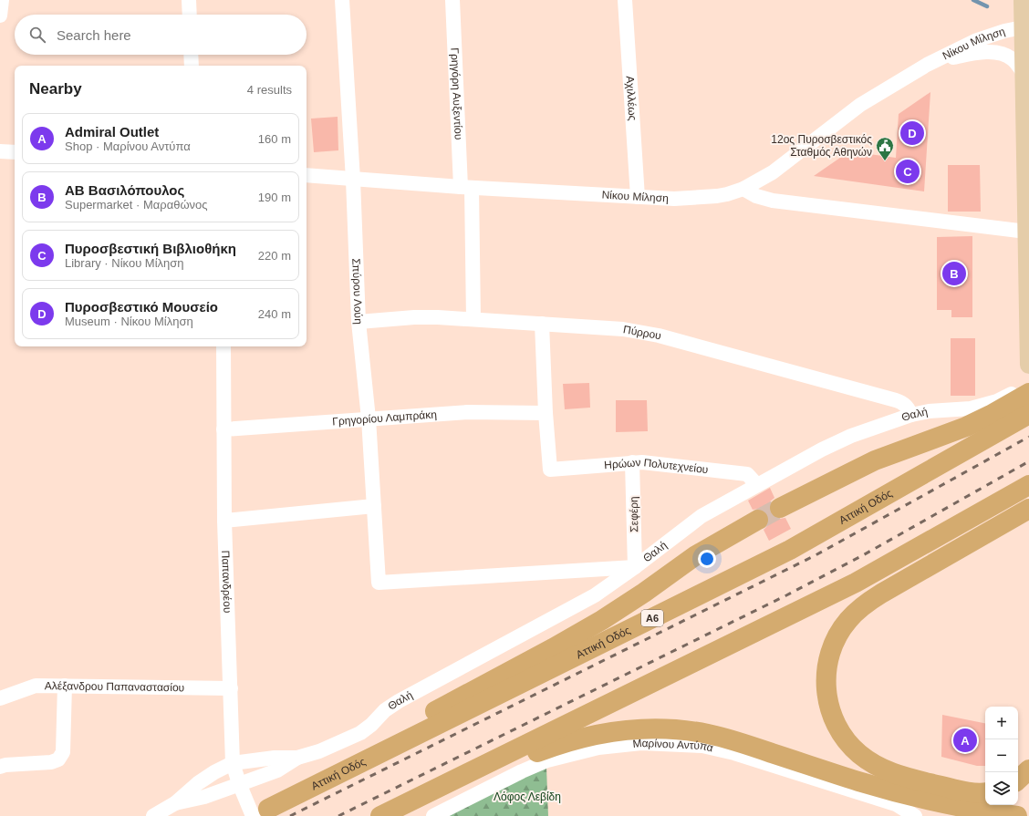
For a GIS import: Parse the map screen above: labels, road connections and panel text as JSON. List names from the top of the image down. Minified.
{"streets":{"highway":["Αττική Οδός","Α6"],"street":["Νίκου Μίληση","Γρηγόρη Αυξεντίου","Αχιλλέως","Σπύρου Λούη","Πύρρου","Θαλή","Γρηγορίου Λαμπράκη","Ηρώων Πολυτεχνείου","Σεφέρη","Παπανδρέου","Αλέξανδρου Παπαναστασίου","Μαρίνου Αντύπα"]},"crossings":[["Νίκου Μίληση","Γρηγόρη Αυξεντίου"],["Νίκου Μίληση","Αχιλλέως"],["Νίκου Μίληση","Σπύρου Λούη"],["Γρηγόρη Αυξεντίου","Πύρρου"],["Σπύρου Λούη","Πύρρου"],["Σπύρου Λούη","Θαλή"],["Σπύρου Λούη","Γρηγορίου Λαμπράκη"],["Σπύρου Λούη","Σεφέρη"],["Πύρρου","Θαλή"],["Θαλή","Ηρώων Πολυτεχνείου"],["Θαλή","Σεφέρη"],["Θαλή","Παπανδρέου"],["Γρηγορίου Λαμπράκη","Ηρώων Πολυτεχνείου"],["Γρηγορίου Λαμπράκη","Παπανδρέου"],["Ηρώων Πολυτεχνείου","Σεφέρη"],["Αττική Οδός","Παπανδρέου"],["Παπανδρέου","Αλέξανδρου Παπαναστασίου"]],"parks":["Λόφος Λεβίδη"],"places":{"public building":["12ος Πυροσβεστικός Σταθμός Αθηνών"]},"page":{"search":"Search here","heading":["Nearby","4 results"],"list":[{"mark":"A","name":"Admiral Outlet","note":"Shop · Μαρίνου Αντύπα","value":"160 m"},{"mark":"B","name":"ΑΒ Βασιλόπουλος","note":"Supermarket · Μαραθώνος","value":"190 m"},{"mark":"C","name":"Πυροσβεστική Βιβλιοθήκη","note":"Library · Νίκου Μίληση","value":"220 m"},{"mark":"D","name":"Πυροσβεστικό Μουσείο","note":"Museum · Νίκου Μίληση","value":"240 m"}],"pins":["D","C","B","A"],"map_buttons":["+","−"]}}
